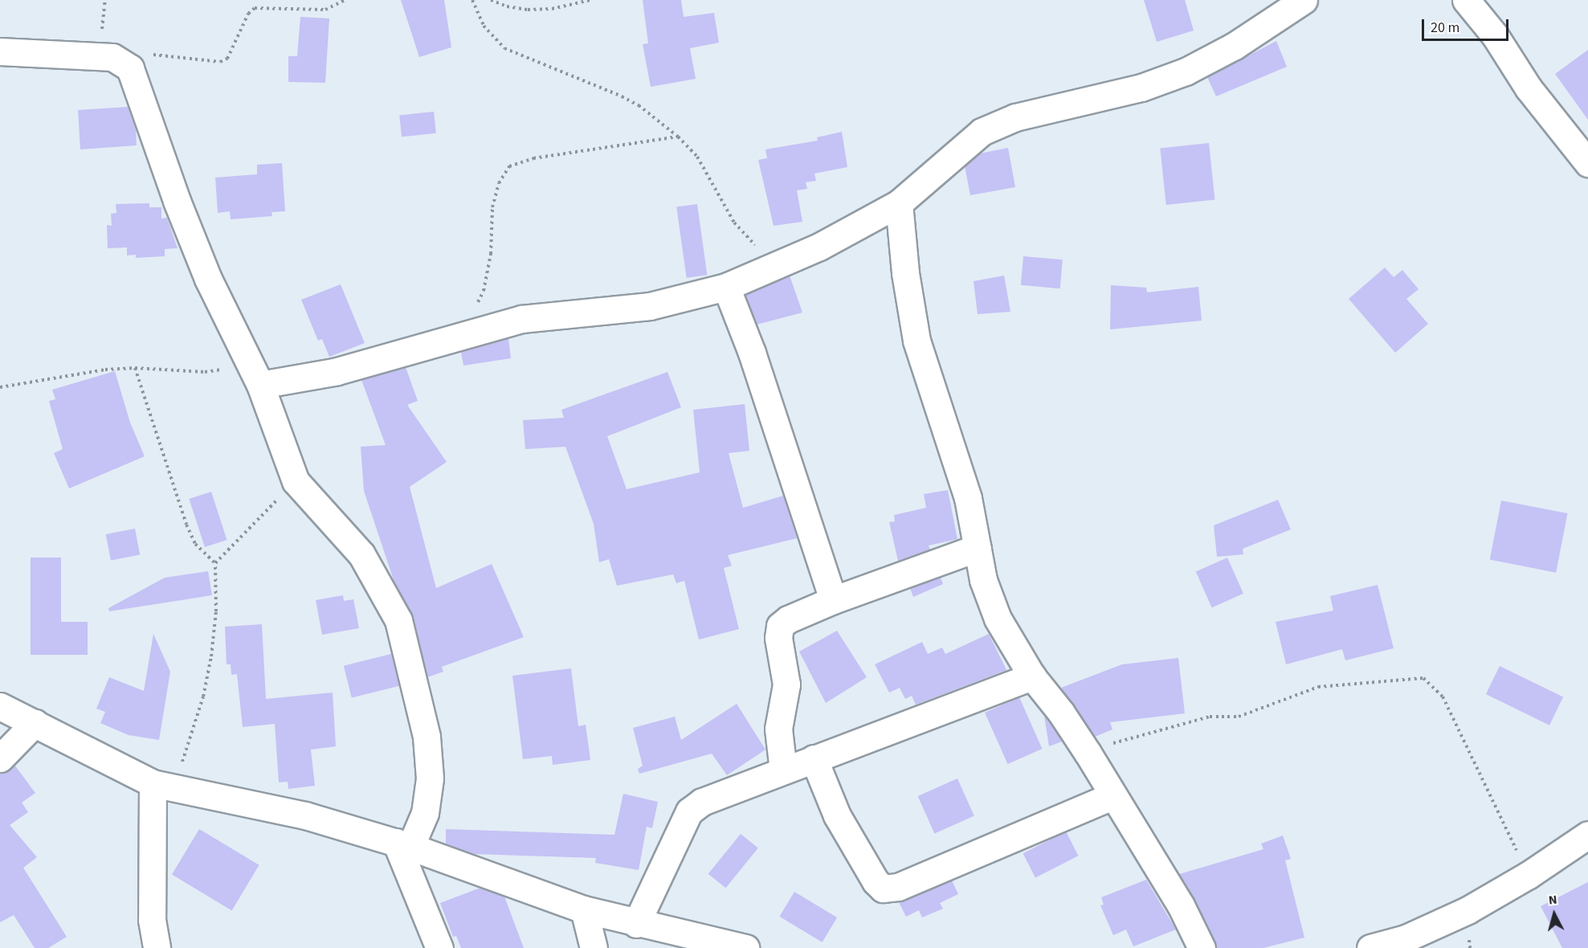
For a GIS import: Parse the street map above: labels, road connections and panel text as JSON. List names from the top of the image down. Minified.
{"scale_bar":"20 m","north":"top"}
